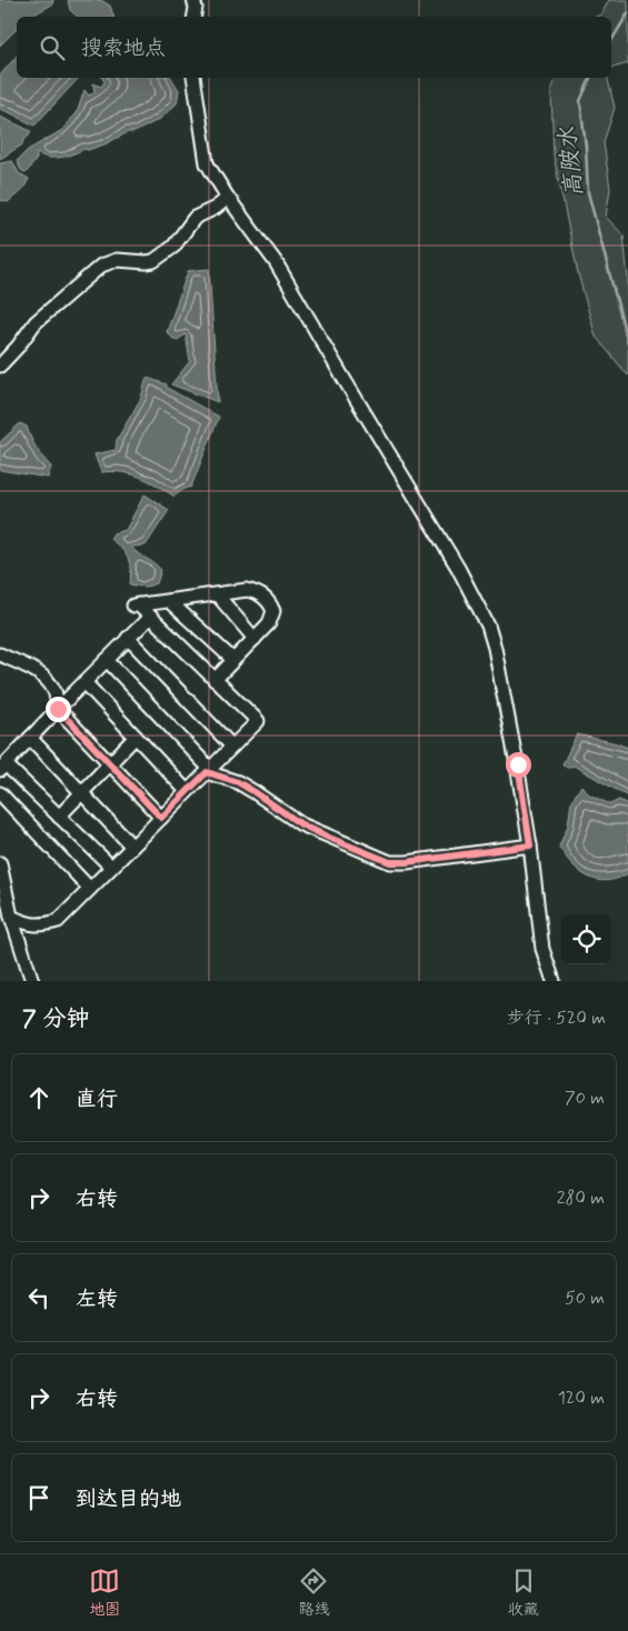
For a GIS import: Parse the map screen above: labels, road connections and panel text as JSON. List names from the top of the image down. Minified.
{"water":["高陂水"],"page":{"search":"搜索地点","heading":["7 分钟","步行 · 520 m"],"list":[["直行","70 m"],["右转","280 m"],["左转","50 m"],["右转","120 m"],"到达目的地"],"nav":["地图","路线","收藏"]}}
